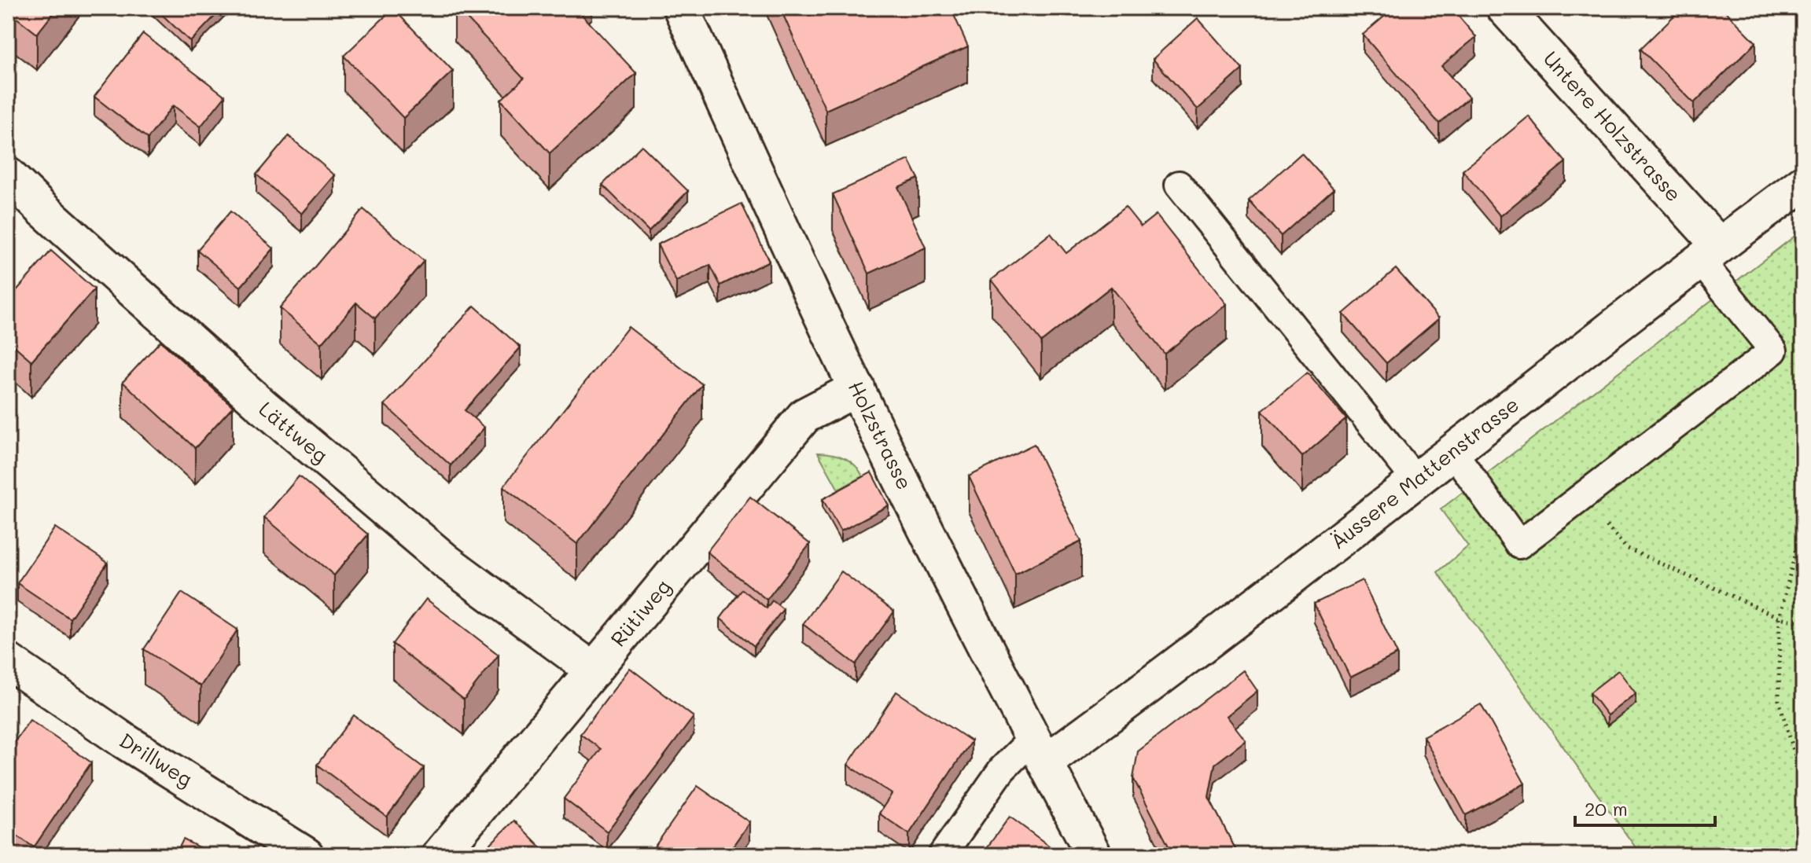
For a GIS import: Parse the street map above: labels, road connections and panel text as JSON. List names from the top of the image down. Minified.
{"streets":{"street":["Untere Holzstrasse","Lättweg","Holzstrasse","Äussere Mattenstrasse","Rütiweg","Drillweg"]},"crossings":[["Untere Holzstrasse","Äussere Mattenstrasse"],["Lättweg","Rütiweg"],["Holzstrasse","Äussere Mattenstrasse"],["Holzstrasse","Rütiweg"]],"scale_bar":"20 m"}
